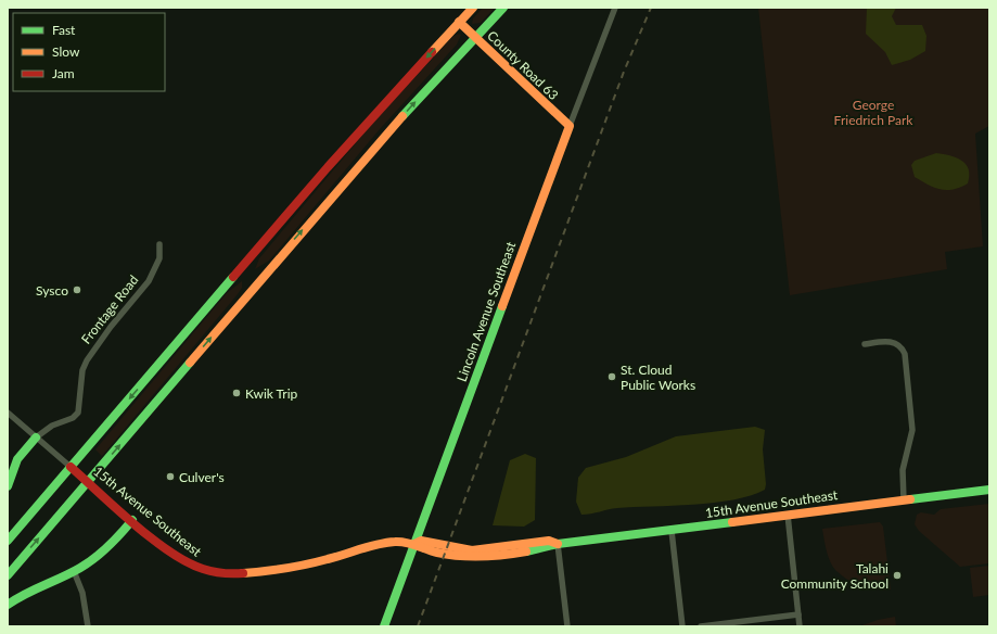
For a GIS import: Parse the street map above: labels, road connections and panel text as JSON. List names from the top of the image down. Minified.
{"streets":{"main road":["County Road 63","Frontage Road","Lincoln Avenue Southeast","15th Avenue Southeast"]},"crossings":[["County Road 63","Lincoln Avenue Southeast"],["Lincoln Avenue Southeast","15th Avenue Southeast"]],"parks":["George Friedrich Park"],"places":["Sysco","St. Cloud Public Works","Kwik Trip","Culver's","Talahi Community School"],"legend":["Fast","Slow","Jam"]}
